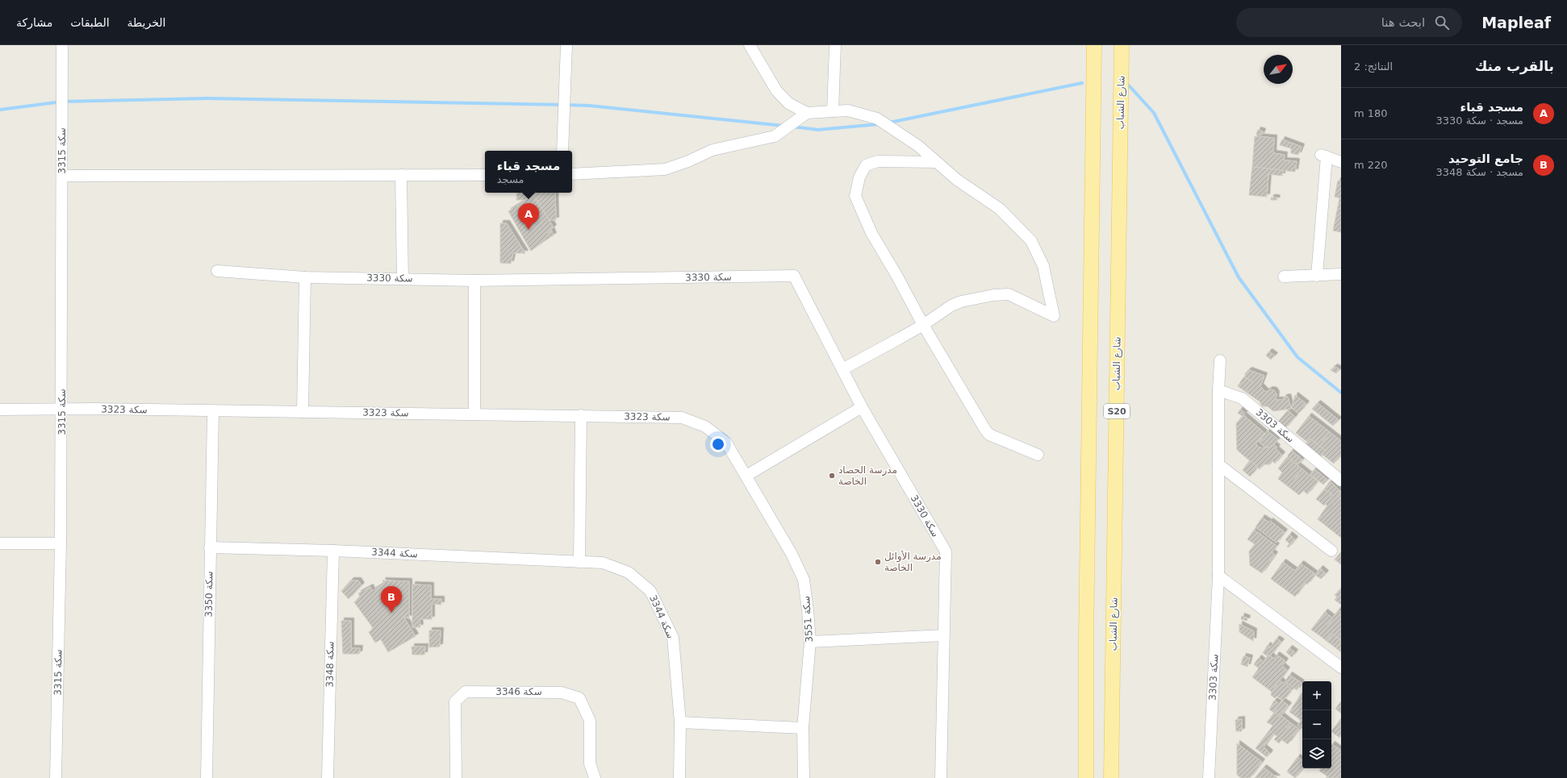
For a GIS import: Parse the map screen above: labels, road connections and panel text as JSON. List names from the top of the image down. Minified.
{"streets":{"main road":["شارع الشباب","S20"],"street":["سكة 3315","سكة 3330","سكة 3323","سكة 3303","سكة 3344","سكة 3350","سكة 3551","سكة 3348","سكة 3346"]},"crossings":[["سكة 3315","سكة 3323"],["سكة 3323","سكة 3350"],["سكة 3323","سكة 3551"],["سكة 3344","سكة 3350"],["سكة 3344","سكة 3348"]],"places":["مدرسة الحصاد الخاصة","مدرسة الأوائل الخاصة"],"north":"top right","page":{"header":"Mapleaf","search":"ابحث هنا","nav":["الخريطة","الطبقات","مشاركة"],"heading":["بالقرب منك","النتائج: 2"],"list":[{"mark":"A","name":"مسجد قباء","note":"مسجد · سكة 3330","value":"180 m"},{"mark":"B","name":"جامع التوحيد","note":"مسجد · سكة 3348","value":"220 m"}],"popup":["مسجد قباء","مسجد"],"pins":["A","B"],"map_buttons":["+","−"]}}
